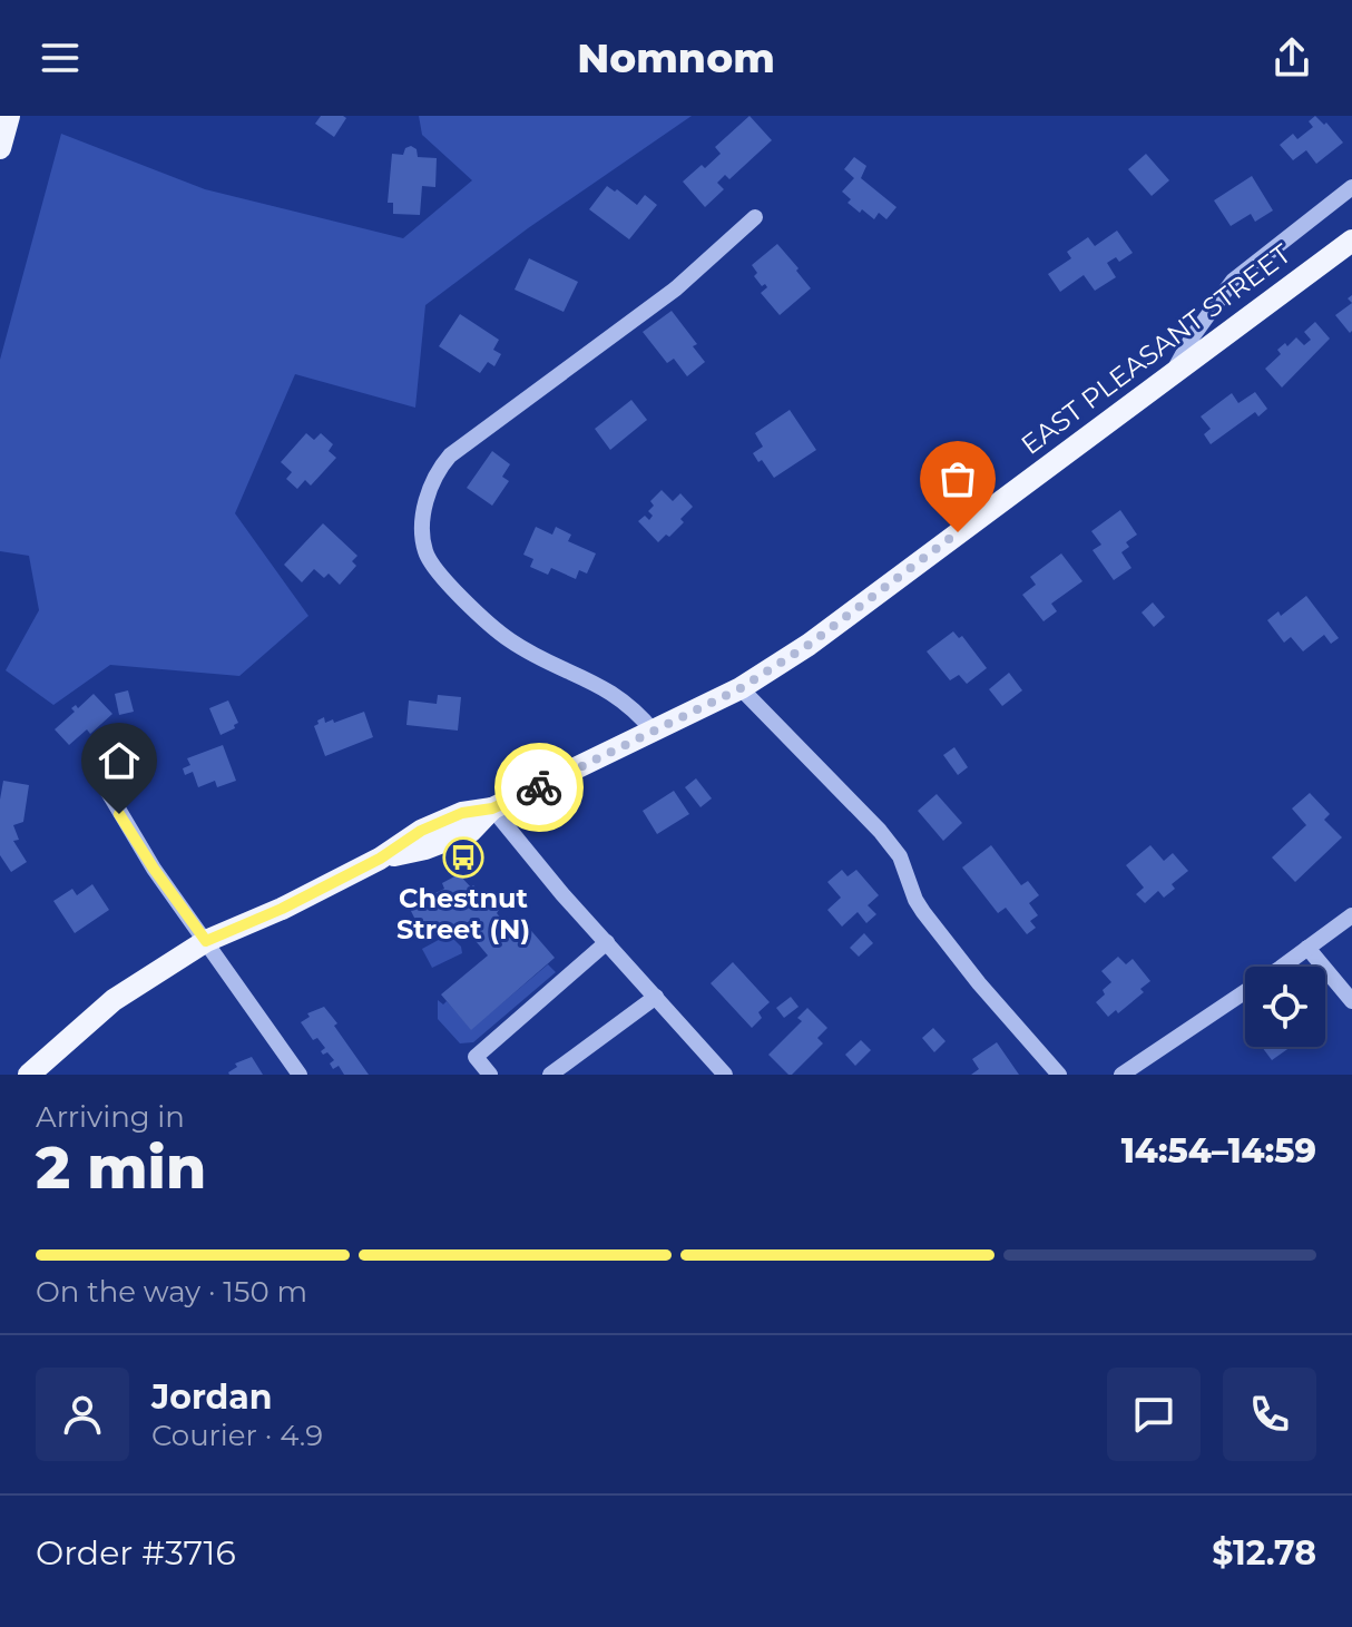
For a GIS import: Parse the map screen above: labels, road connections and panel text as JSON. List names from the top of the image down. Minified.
{"streets":{"main road":["EAST PLEASANT STREET"]},"places":{"bus stop":["Chestnut Street (N)"]},"page":{"header":"Nomnom","heading":["2 min","Arriving in","14:54–14:59"],"panel":["Jordan","Courier · 4.9","Order #3716","$12.78"],"bar":"On the way · 150 m"}}
